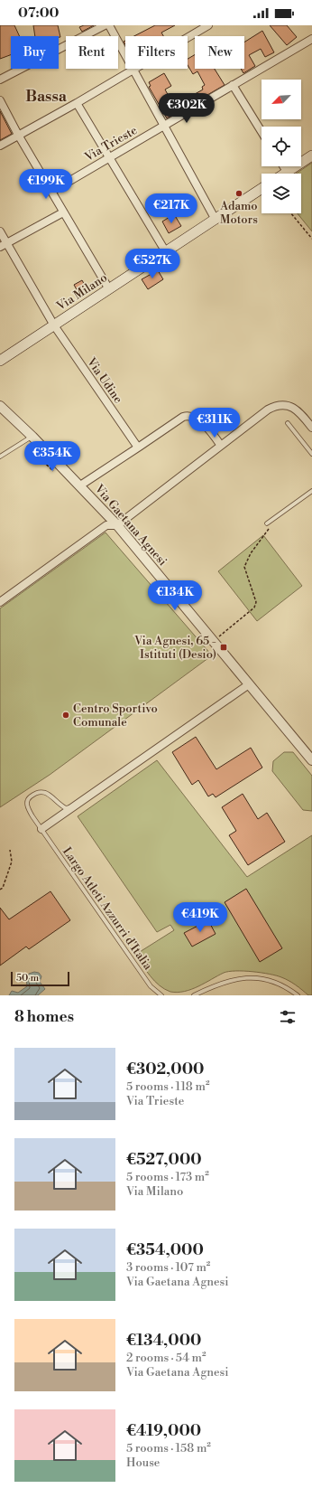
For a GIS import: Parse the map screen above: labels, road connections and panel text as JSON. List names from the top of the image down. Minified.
{"streets":{"main road":["Via Milano"],"street":["Via Trieste","Via Udine","Via Gaetana Agnesi"],"lane":["Largo Atleti Azzurri d'Italia"]},"crossings":[["Via Milano","Via Udine"]],"districts":["Bassa"],"places":{"other":["Adamo Motors","Centro Sportivo Comunale"],"transit":["Via Agnesi, 65 - Istituti (Desio)"]},"scale_bar":"50 m","north":"bottom left","page":{"status":"07:00","chip":["Buy","Rent","Filters","New"],"price":["€302K","€199K","€217K","€527K","€311K","€354K","€134K","€419K"],"scale":"50 m","heading":"8 homes","list":[{"name":"€302,000","note":"5 rooms · 118 m² · Via Trieste"},{"name":"€527,000","note":"5 rooms · 173 m² · Via Milano"},{"name":"€354,000","note":"3 rooms · 107 m² · Via Gaetana Agnesi"},{"name":"€134,000","note":"2 rooms · 54 m² · Via Gaetana Agnesi"},{"name":"€419,000","note":"5 rooms · 158 m² · House"}]}}
